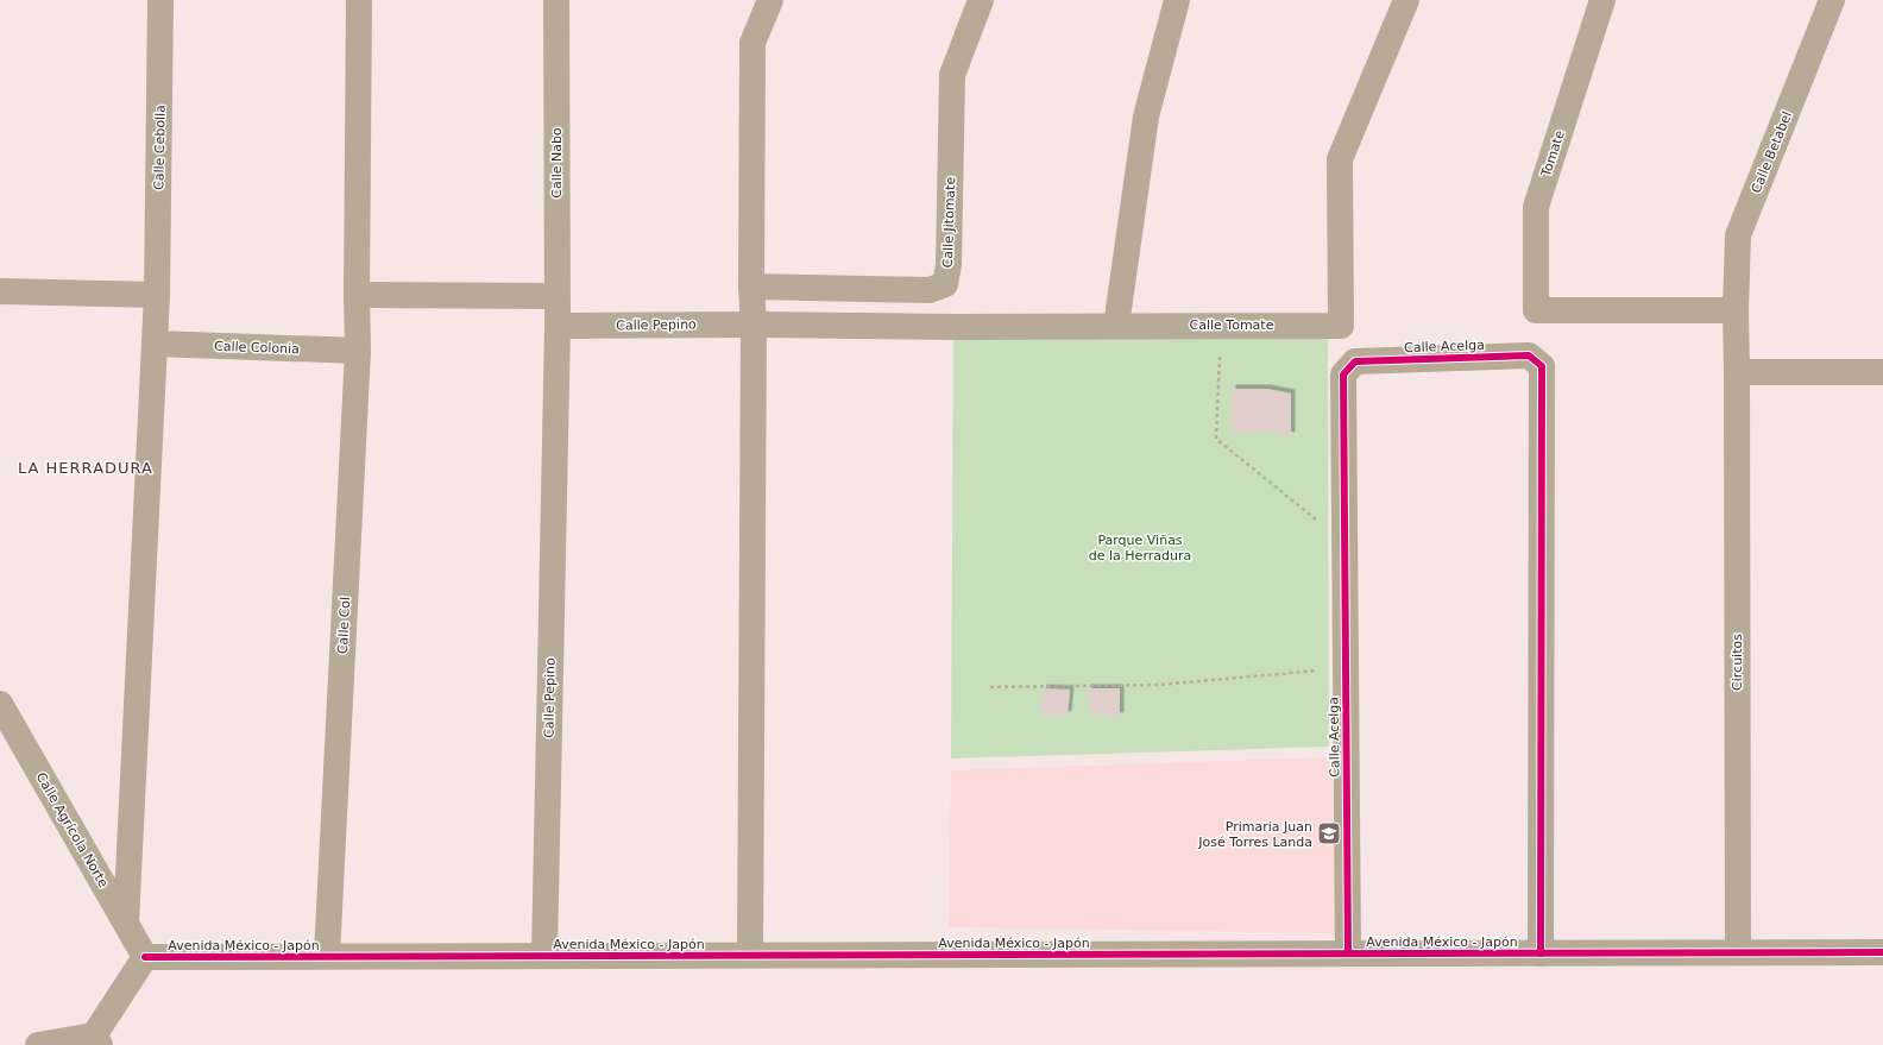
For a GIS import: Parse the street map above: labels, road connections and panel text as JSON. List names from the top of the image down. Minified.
{"streets":{"street":["Calle Cebolla","Calle Betabel","Tomate","Calle Nabo","Calle Jitomate","Calle Pepino","Calle Tomate","Calle Acelga","Calle Colonia","Calle Col","Circuitos","Calle Agrícola Norte","Avenida México - Japón"]},"crossings":[["Calle Cebolla","Calle Colonia"],["Calle Betabel","Tomate"],["Calle Betabel","Circuitos"],["Calle Nabo","Calle Pepino"],["Calle Pepino","Calle Tomate"],["Calle Pepino","Avenida México - Japón"],["Calle Acelga","Avenida México - Japón"],["Calle Colonia","Calle Col"],["Calle Col","Avenida México - Japón"],["Circuitos","Avenida México - Japón"],["Calle Agrícola Norte","Avenida México - Japón"]],"districts":["LA HERRADURA"],"parks":["Parque Viñas de la Herradura"],"places":{"school or university":["Primaria Juan José Torres Landa"]}}
